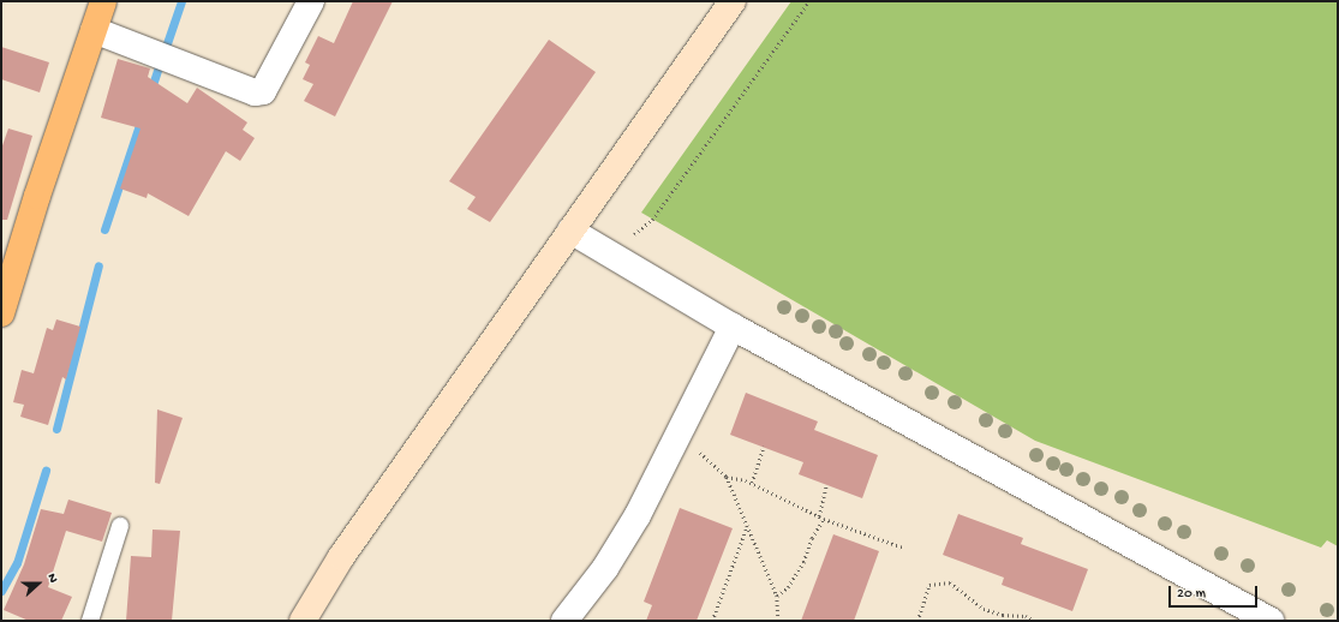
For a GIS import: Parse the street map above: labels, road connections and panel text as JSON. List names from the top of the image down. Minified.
{"scale_bar":"20 m","north":"right"}
